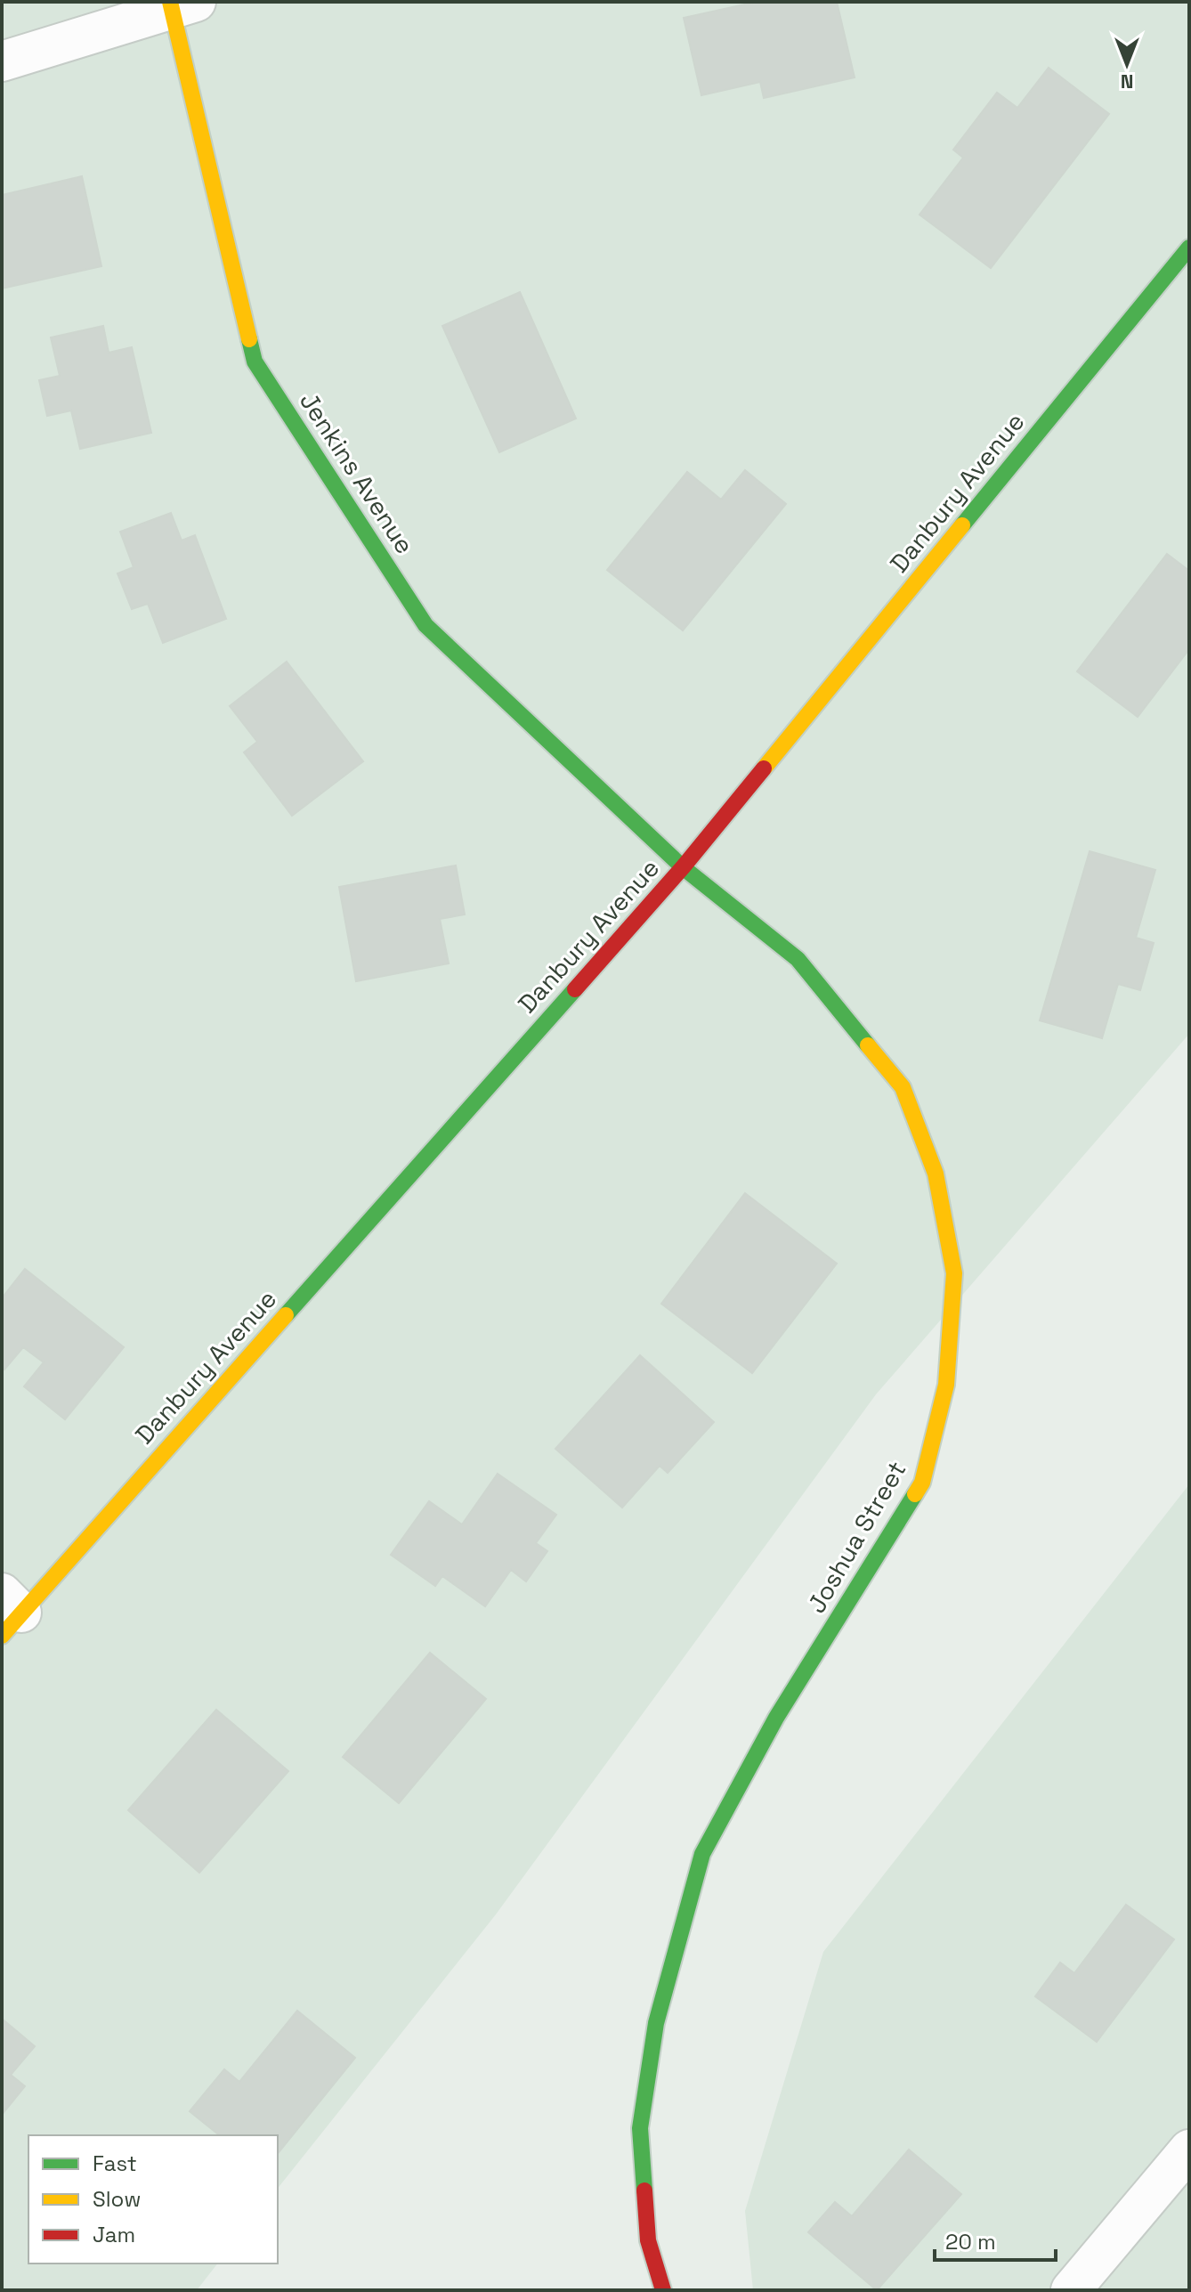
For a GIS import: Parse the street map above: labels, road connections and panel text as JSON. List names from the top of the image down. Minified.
{"streets":{"street":["Jenkins Avenue","Danbury Avenue","Joshua Street"]},"crossings":[["Jenkins Avenue","Danbury Avenue"],["Jenkins Avenue","Joshua Street"],["Danbury Avenue","Joshua Street"]],"legend":["Fast","Slow","Jam"],"scale_bar":"20 m","north":"bottom"}
